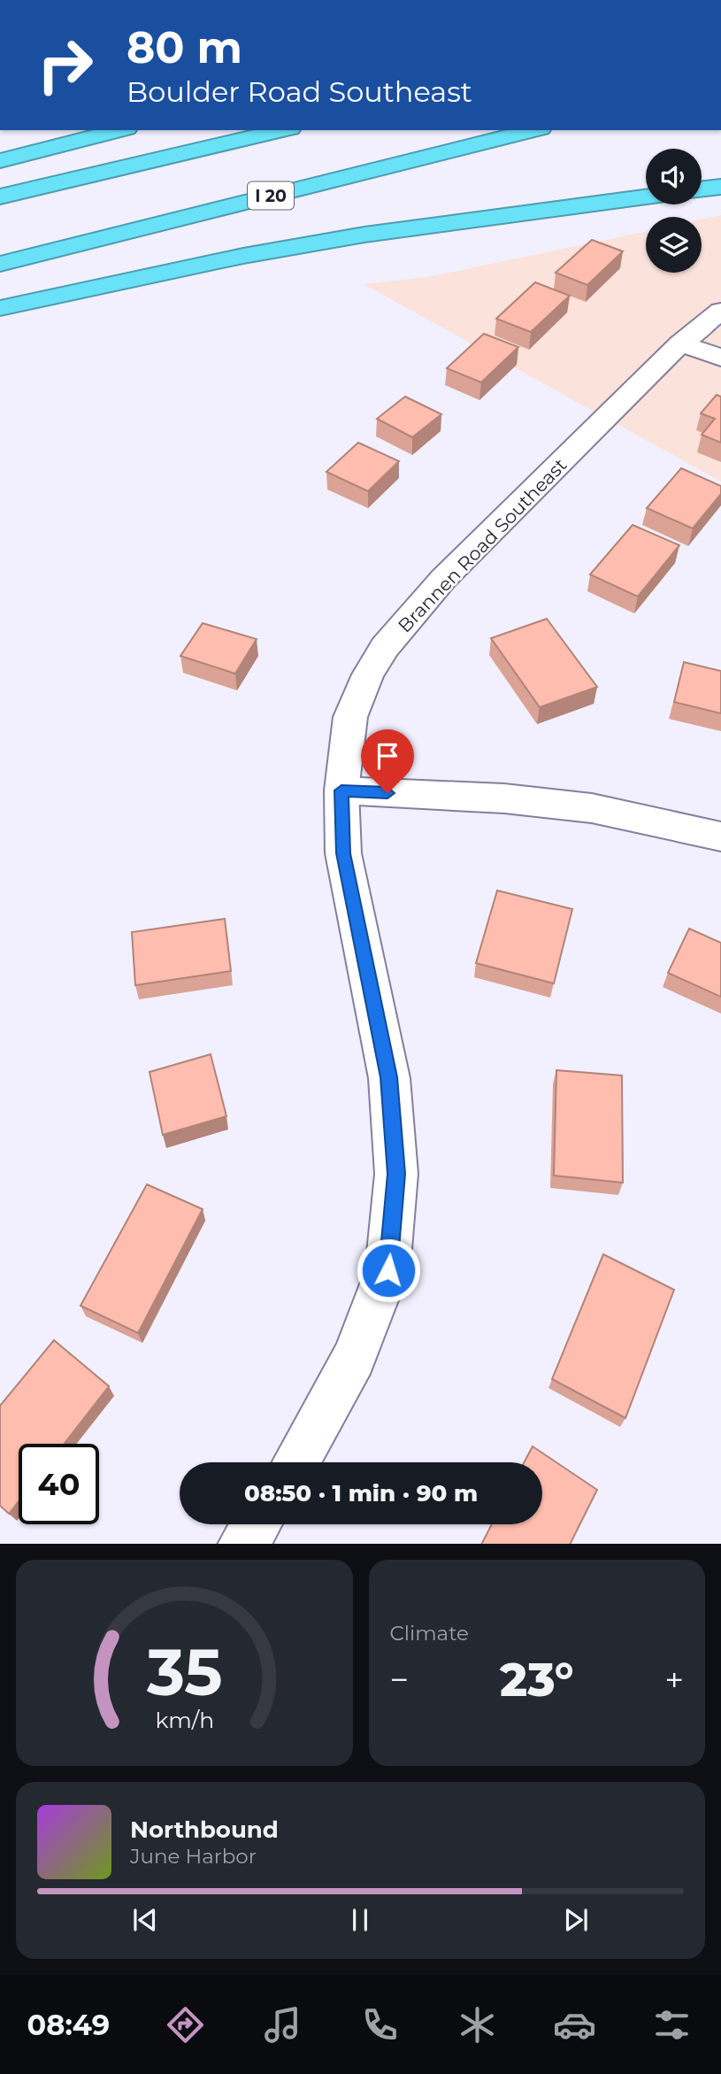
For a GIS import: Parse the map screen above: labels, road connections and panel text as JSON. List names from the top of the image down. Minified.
{"streets":{"highway":["I 20"],"street":["Brannen Road Southeast"]},"page":{"turn":["80 m","Boulder Road Southeast"],"limit":"40","trip":"08:50 · 1 min · 90 m","tile":"Climate","heat":["−","23°","+"],"song":["Northbound","June Harbor"],"tabs":"08:49","gauge":["35","km/h"]}}
